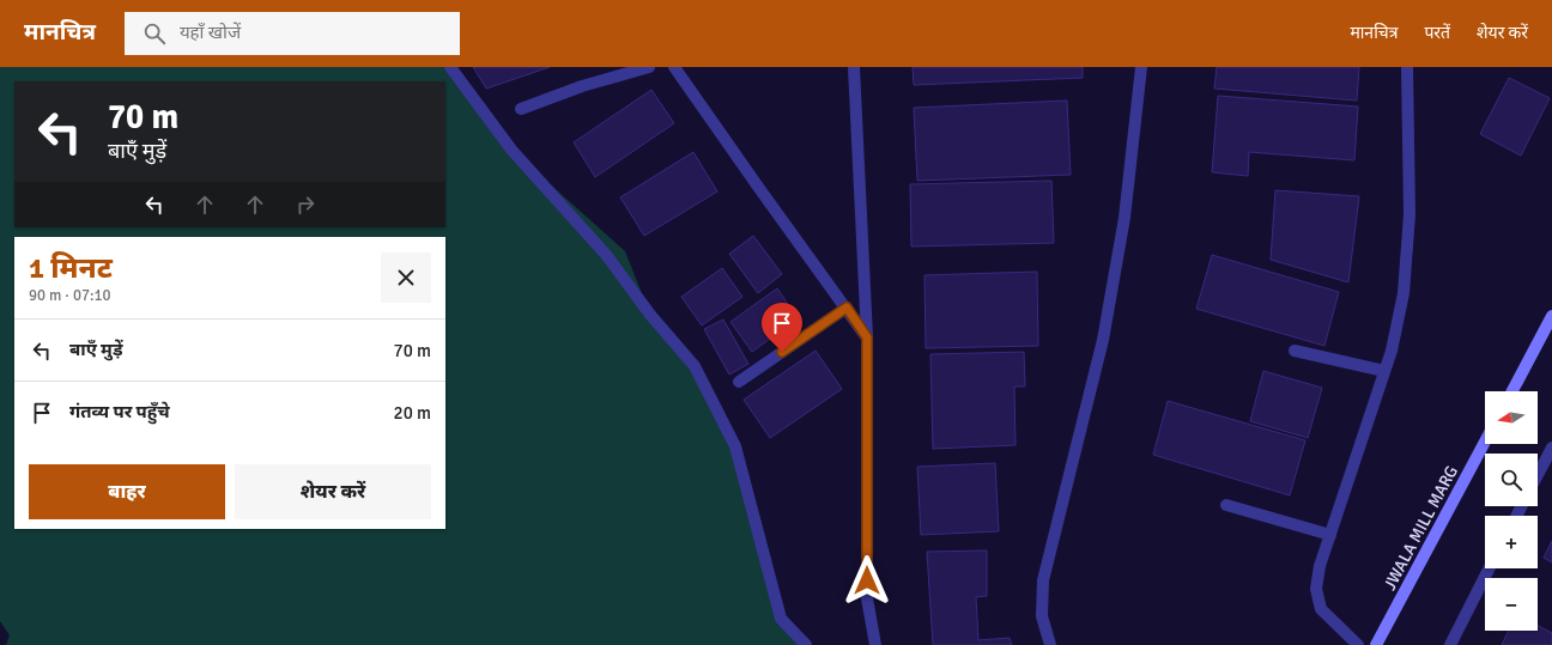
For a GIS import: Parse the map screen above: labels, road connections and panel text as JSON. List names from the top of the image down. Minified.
{"streets":{"street":["JWALA MILL MARG"]},"north":"left","page":{"header":"मानचित्र","search":"यहाँ खोजें","nav":["मानचित्र","परतें","शेयर करें"],"turn":["70 m","बाएँ मुड़ें"],"heading":["1 मिनट","90 m · 07:10"],"list":[{"name":"बाएँ मुड़ें","value":"70 m"},{"name":"गंतव्य पर पहुँचे","value":"20 m"}],"map_buttons":["+","−"],"buttons":["बाहर","शेयर करें"]}}
